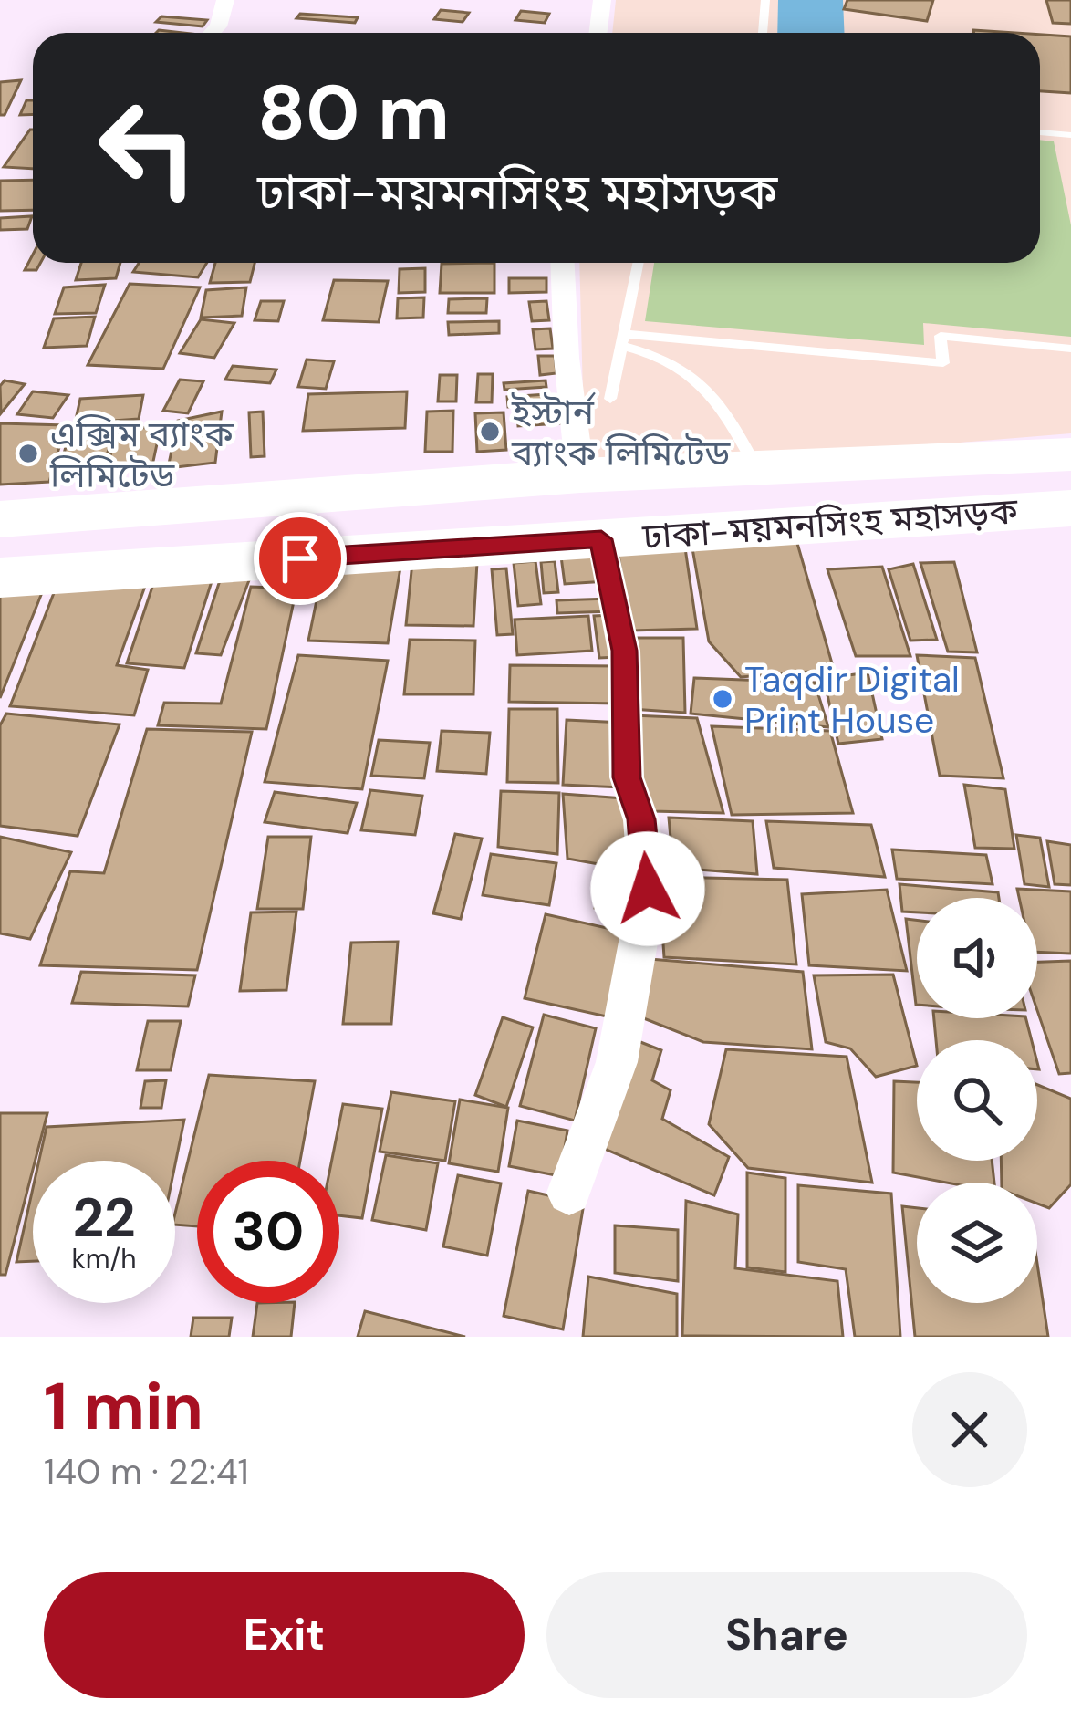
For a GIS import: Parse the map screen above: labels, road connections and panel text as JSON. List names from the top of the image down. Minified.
{"streets":{"highway":["ঢাকা-ময়মনসিংহ মহাসড়ক"]},"places":["ইস্টার্ন ব্যাংক লিমিটেড","এক্সিম ব্যাংক লিমিটেড","Taqdir Digital Print House"],"page":{"turn":["80 m","ঢাকা-ময়মনসিংহ মহাসড়ক"],"speed":"22 km/h","limit":"30","heading":["1 min","140 m · 22:41"],"buttons":["Exit","Share"]}}
